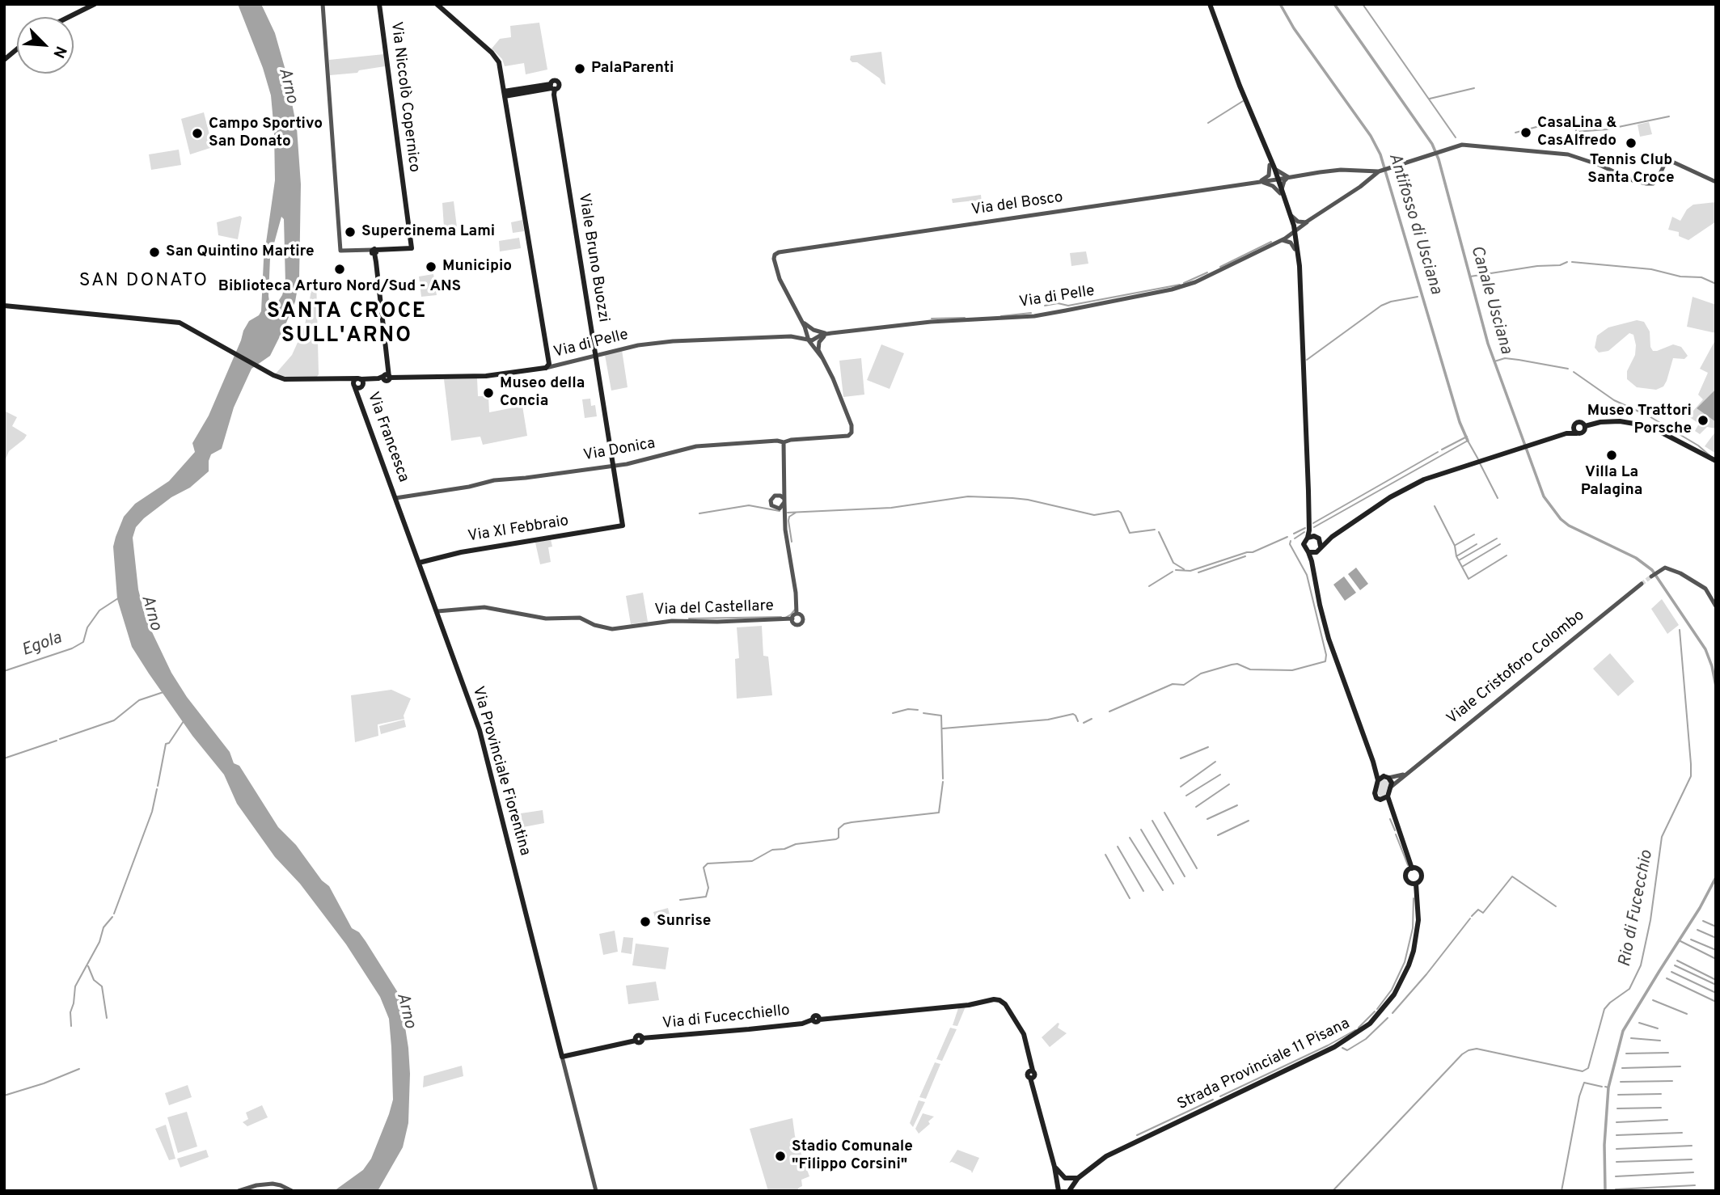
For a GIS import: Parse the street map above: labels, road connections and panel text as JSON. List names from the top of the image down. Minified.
{"streets":{"main road":["Via Niccolò Copernico","Viale Bruno Buozzi","Via di Pelle","Via Francesca","Via XI Febbraio","Via Provinciale Fiorentina","Via di Fucecchiello","Strada Provinciale 11 Pisana"],"street":["Via del Bosco","Via Donica","Via del Castellare","Viale Cristoforo Colombo"]},"crossings":[["Via del Bosco","Via di Pelle"],["Viale Bruno Buozzi","Via di Pelle"],["Viale Bruno Buozzi","Via Donica"],["Viale Bruno Buozzi","Via XI Febbraio"],["Via Francesca","Via Donica"],["Via Francesca","Via Provinciale Fiorentina"],["Via Donica","Via Provinciale Fiorentina"],["Via XI Febbraio","Via Provinciale Fiorentina"],["Via del Castellare","Via Provinciale Fiorentina"],["Viale Cristoforo Colombo","Strada Provinciale 11 Pisana"],["Via Provinciale Fiorentina","Via di Fucecchiello"]],"districts":["SAN DONATO","SANTA CROCE SULL'ARNO"],"water":["Arno","Antifosso di Usciana","Canale Usciana","Egola","Rio di Fucecchio"],"places":["PalaParenti","CasaLina & CasAlfredo","Campo Sportivo San Donato","Tennis Club Santa Croce","Supercinema Lami","San Quintino Martire","Municipio","Biblioteca Arturo Nord/Sud - ANS","Museo della Concia","Museo Trattori Porsche","Villa La Palagina","Sunrise","Stadio Comunale \"Filippo Corsini\""],"north":"bottom right"}
